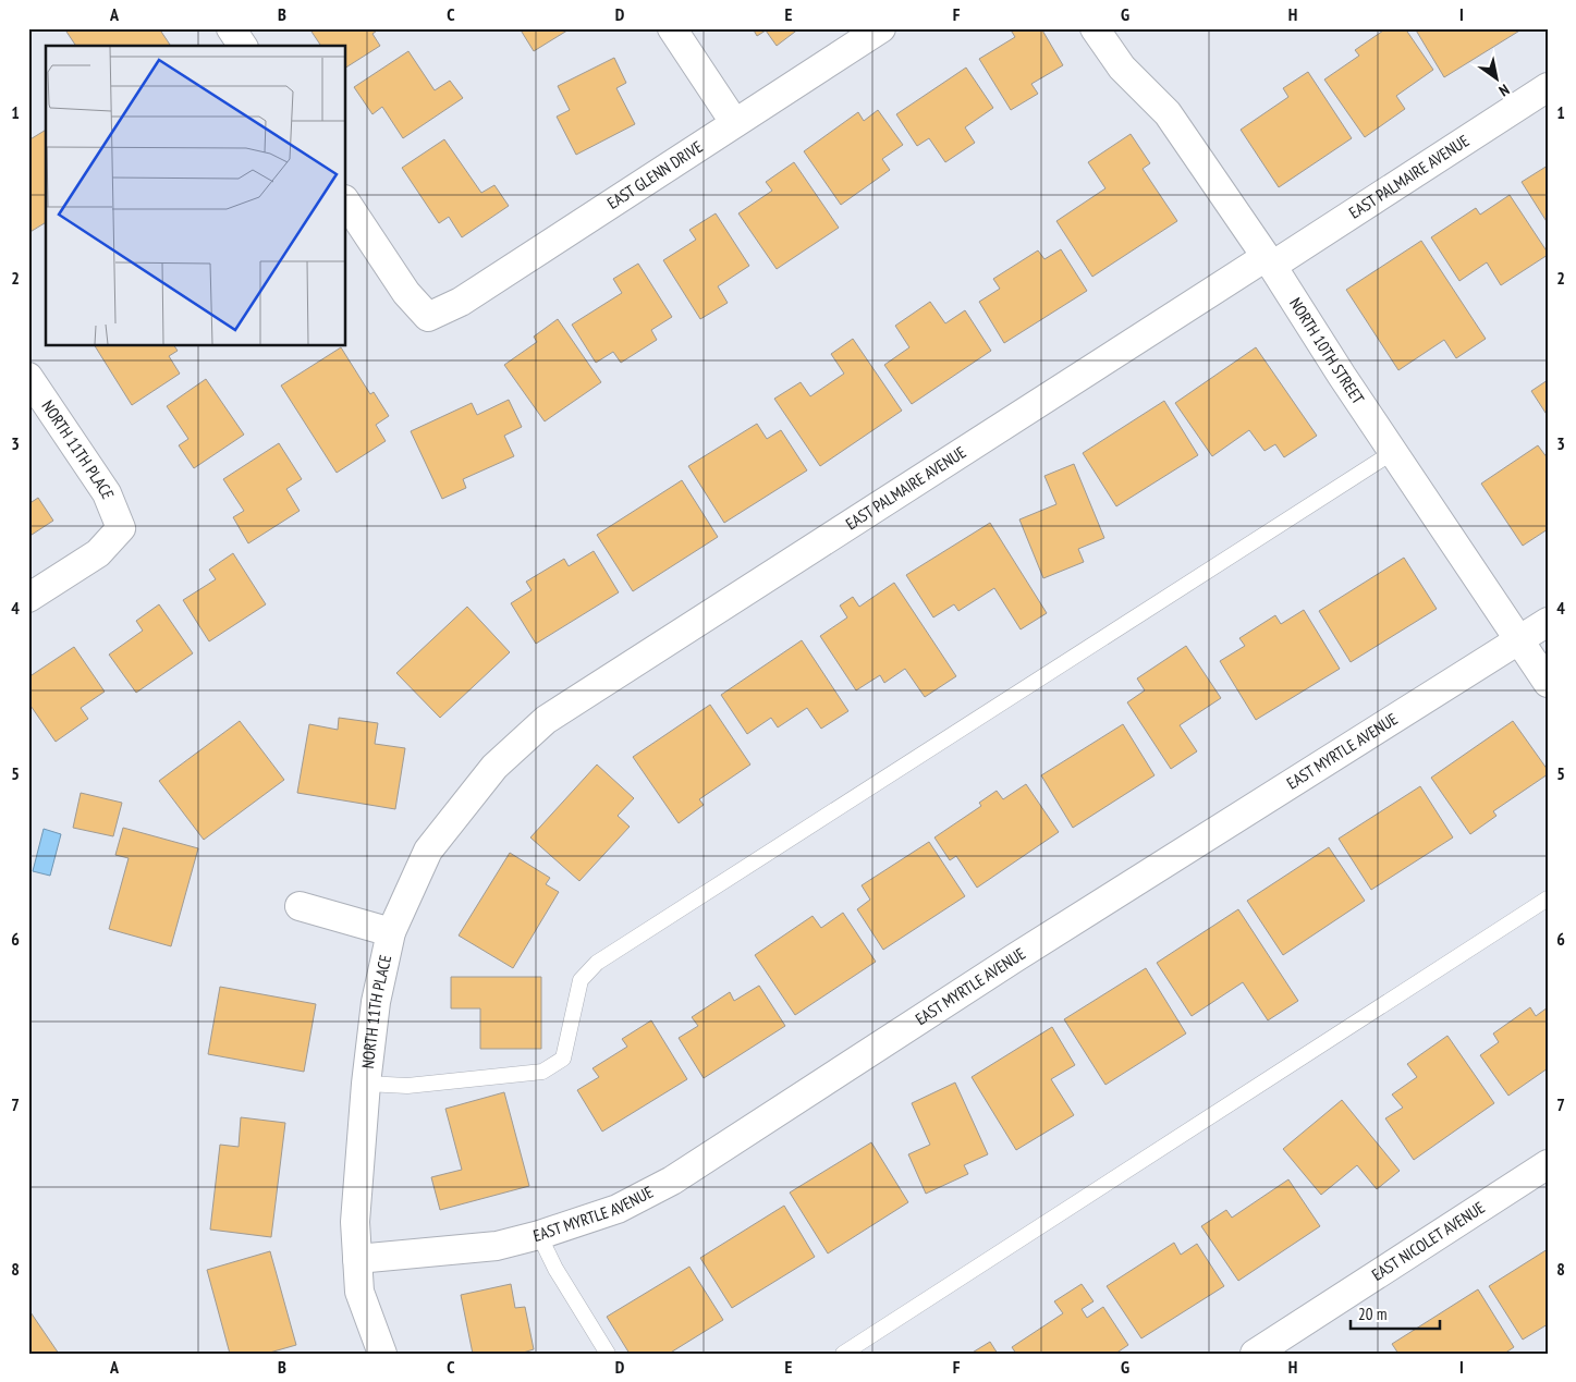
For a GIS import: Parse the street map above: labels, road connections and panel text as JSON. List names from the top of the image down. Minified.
{"streets":{"street":["EAST GLENN DRIVE","EAST PALMAIRE AVENUE","NORTH 10TH STREET","NORTH 11TH PLACE","EAST MYRTLE AVENUE","EAST NICOLET AVENUE"]},"crossings":[["EAST PALMAIRE AVENUE","NORTH 10TH STREET"],["EAST PALMAIRE AVENUE","NORTH 11TH PLACE"],["NORTH 10TH STREET","EAST MYRTLE AVENUE"],["NORTH 11TH PLACE","EAST MYRTLE AVENUE"]],"scale_bar":"20 m","north":"bottom right","grid":{"columns":["A","B","C","D","E","F","G","H","I"],"rows":["1","2","3","4","5","6","7","8"]}}
